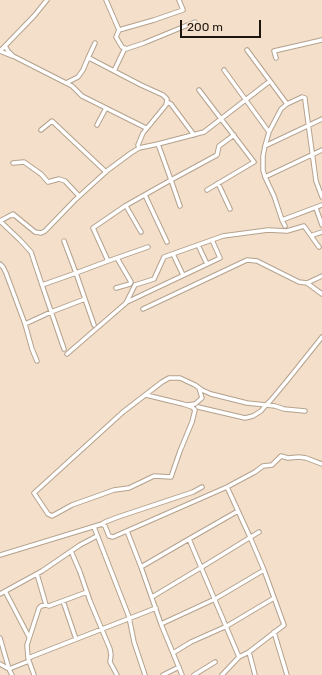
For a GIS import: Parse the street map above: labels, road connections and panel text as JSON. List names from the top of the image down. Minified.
{"scale_bar":"200 m"}
